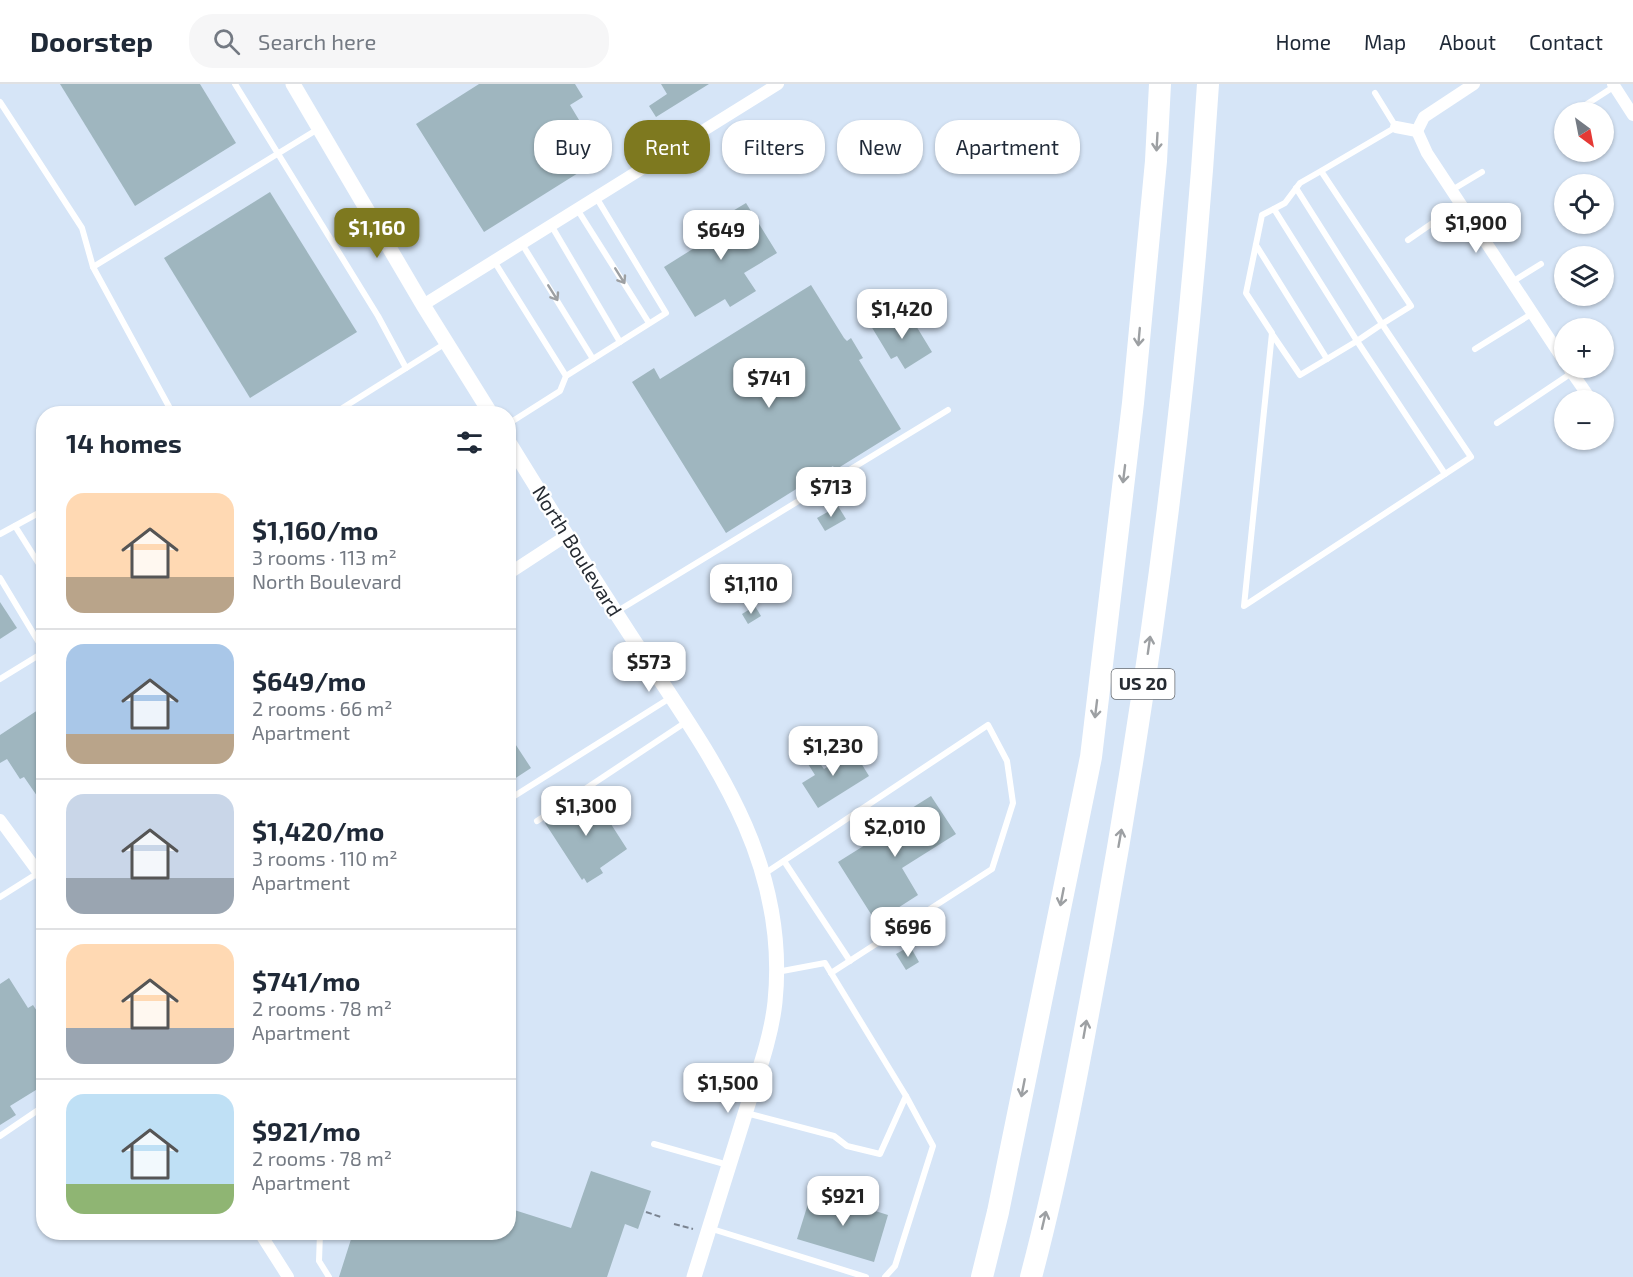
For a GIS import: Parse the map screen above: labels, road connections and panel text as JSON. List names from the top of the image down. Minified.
{"streets":{"highway":["US 20"],"street":["North Boulevard"]},"north":"bottom right","page":{"header":"Doorstep","search":"Search here","nav":["Home","Map","About","Contact"],"map_buttons":["+","−"],"chip":["Buy","Rent","Filters","New","Apartment"],"price":["$1,900","$1,160","$649","$1,420","$741","$713","$1,110","$573","$1,230","$1,300","$2,010","$696","$1,500","$921"],"heading":"14 homes","list":[{"name":"$1,160/mo","note":"3 rooms · 113 m² · North Boulevard"},{"name":"$649/mo","note":"2 rooms · 66 m² · Apartment"},{"name":"$1,420/mo","note":"3 rooms · 110 m² · Apartment"},{"name":"$741/mo","note":"2 rooms · 78 m² · Apartment"},{"name":"$921/mo","note":"2 rooms · 78 m² · Apartment"}]}}
